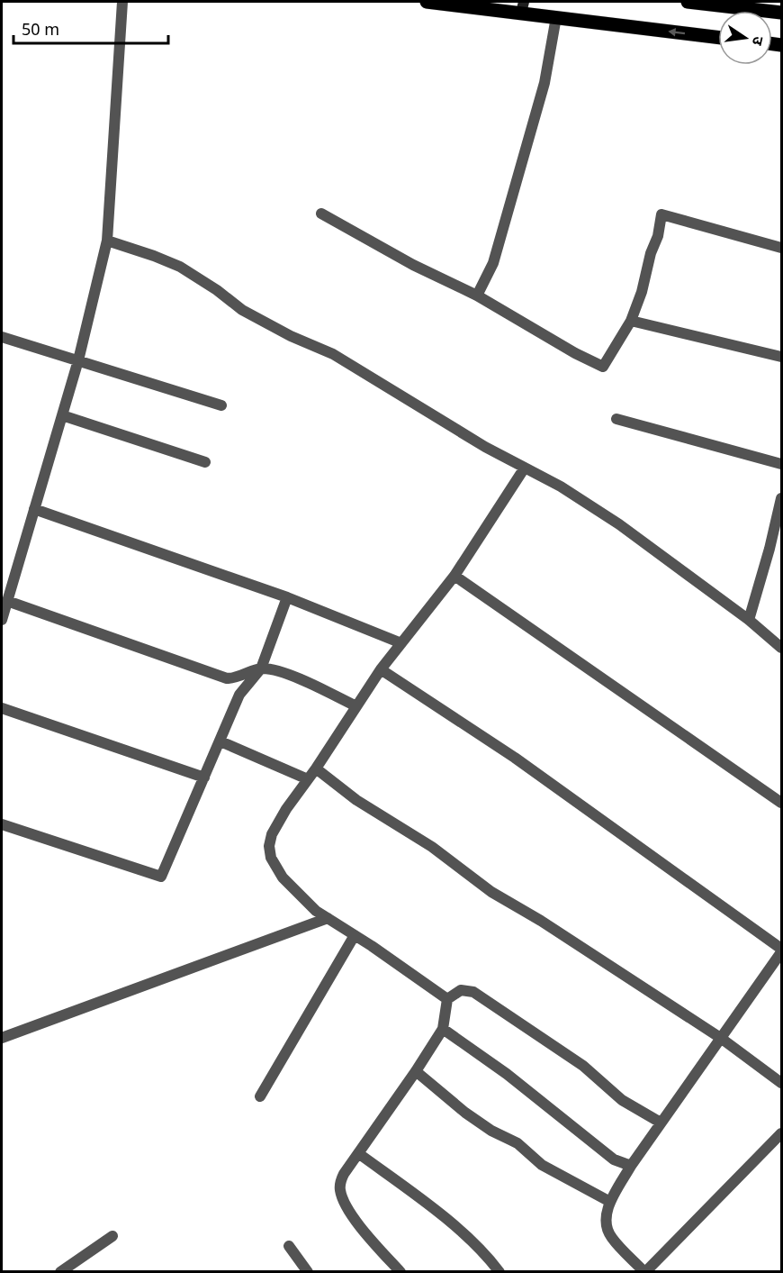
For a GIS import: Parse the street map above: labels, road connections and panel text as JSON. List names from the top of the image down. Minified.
{"scale_bar":"50 m","north":"right"}
